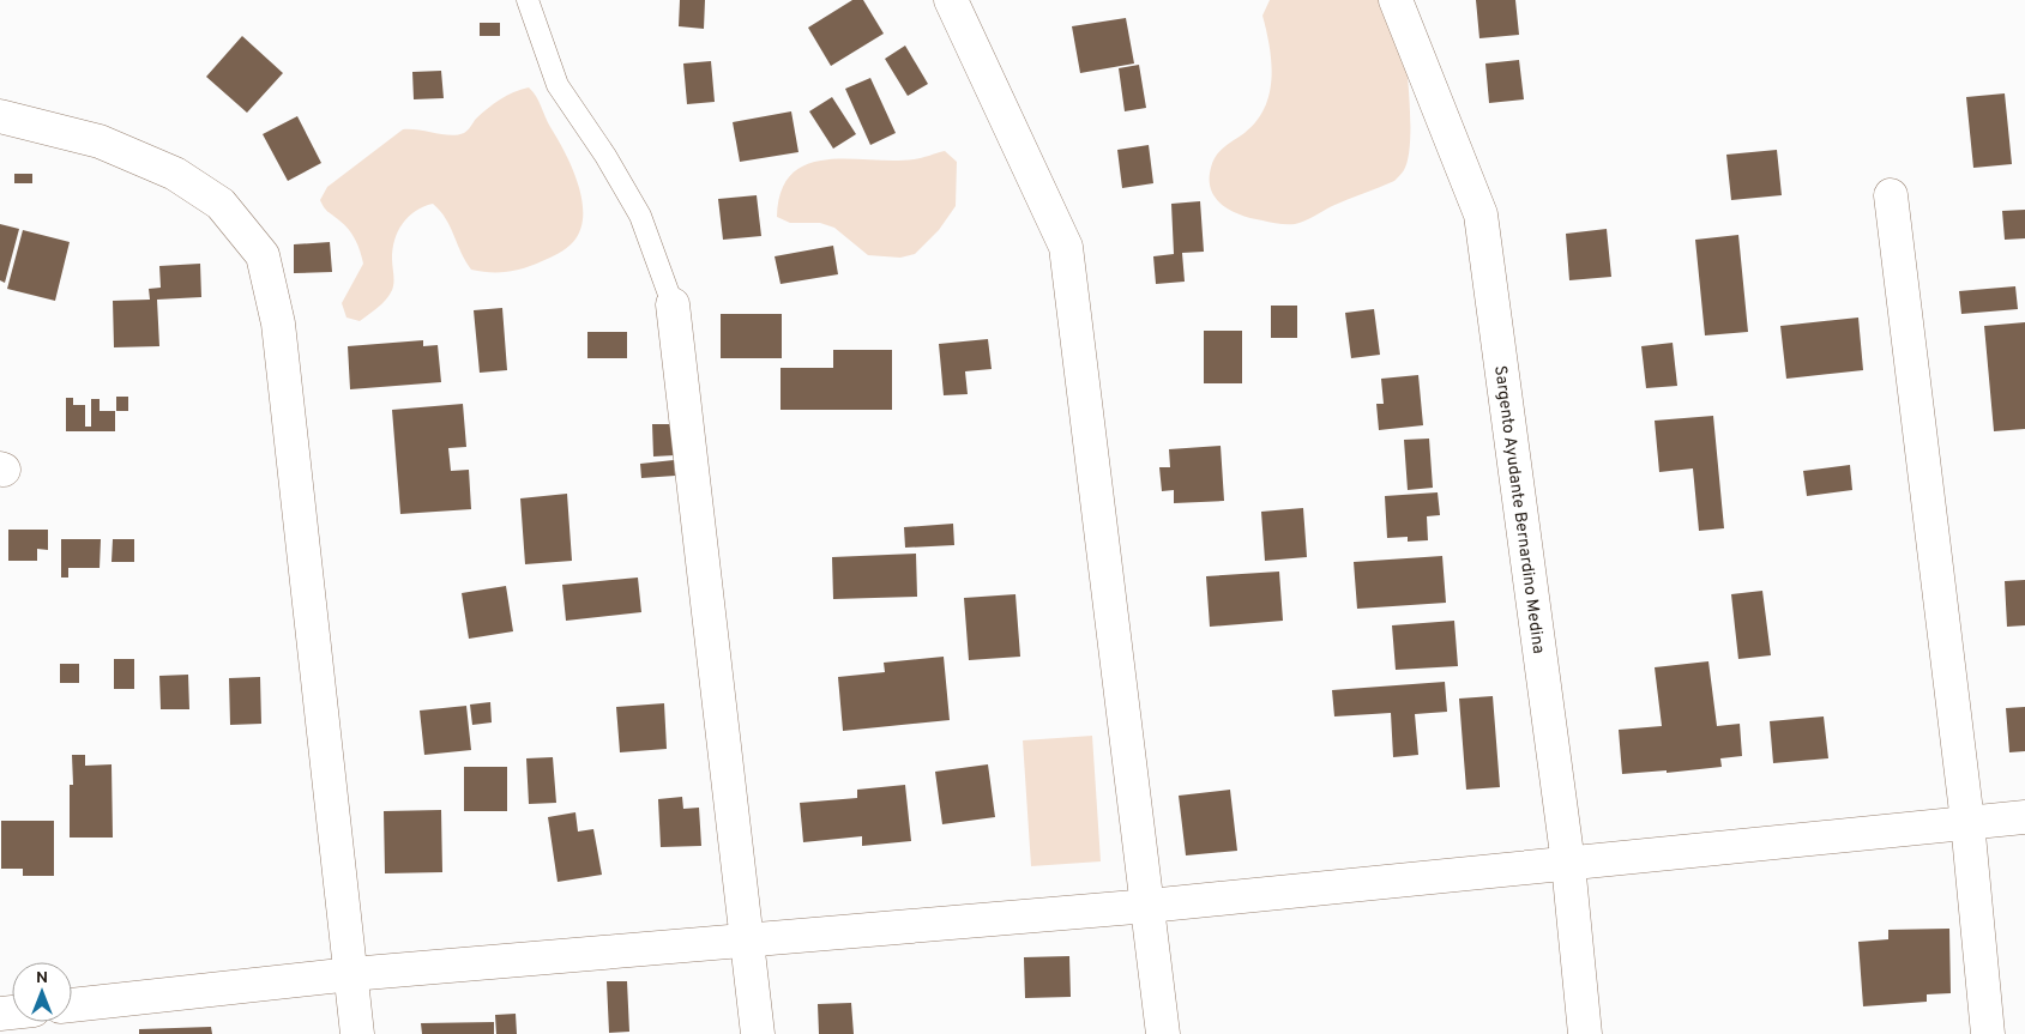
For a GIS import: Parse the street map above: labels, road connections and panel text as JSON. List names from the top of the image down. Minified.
{"streets":{"street":["Sargento Ayudante Bernardino Medina"]},"north":"top"}
